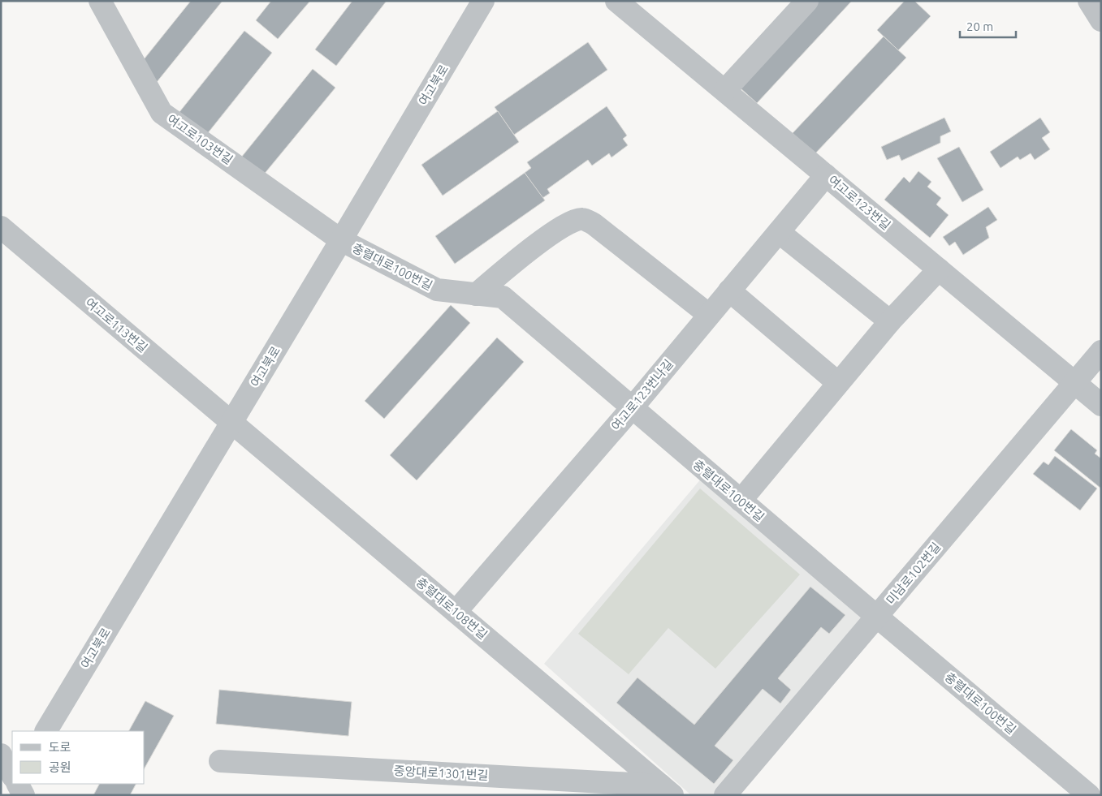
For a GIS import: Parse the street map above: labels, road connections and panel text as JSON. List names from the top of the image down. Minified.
{"streets":{"street":["여고북로","여고로103번길","여고로123번길","충렬대로100번길","여고로113번길","여고로123번나길","미남로102번길","충렬대로108번길","중앙대로1301번길"]},"crossings":[["여고북로","여고로103번길"],["여고북로","충렬대로100번길"],["여고북로","여고로113번길"],["여고북로","충렬대로108번길"],["여고로103번길","충렬대로100번길"],["여고로123번길","여고로123번나길"],["여고로123번길","미남로102번길"],["충렬대로100번길","여고로123번나길"],["충렬대로100번길","미남로102번길"],["여고로113번길","충렬대로108번길"],["여고로123번나길","충렬대로108번길"],["충렬대로108번길","중앙대로1301번길"]],"legend":["도로","공원"],"scale_bar":"20 m"}
